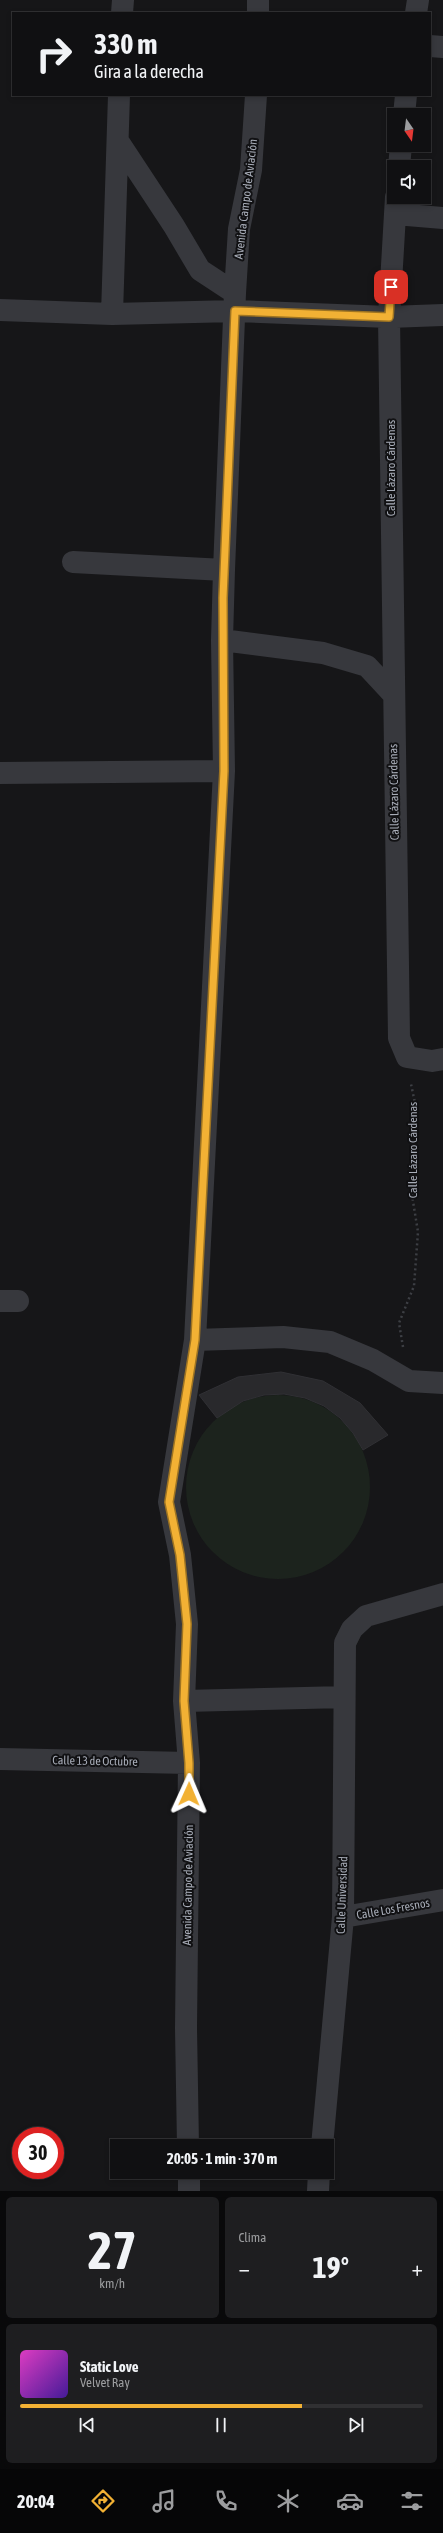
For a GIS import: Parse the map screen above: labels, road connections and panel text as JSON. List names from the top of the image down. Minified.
{"streets":{"street":["Avenida Campo de Aviación","Calle Lázaro Cárdenas","Calle 13 de Octubre","Calle Universidad","Calle Los Fresnos"]},"crossings":[["Avenida Campo de Aviación","Calle 13 de Octubre"],["Calle Universidad","Calle Los Fresnos"]],"north":"bottom","page":{"turn":["330 m","Gira a la derecha"],"limit":"30","trip":"20:05 · 1 min · 370 m","tile":[["27","km/h"],"Clima"],"heat":["−","19°","+"],"song":["Static Love","Velvet Ray"],"tabs":"20:04"}}
